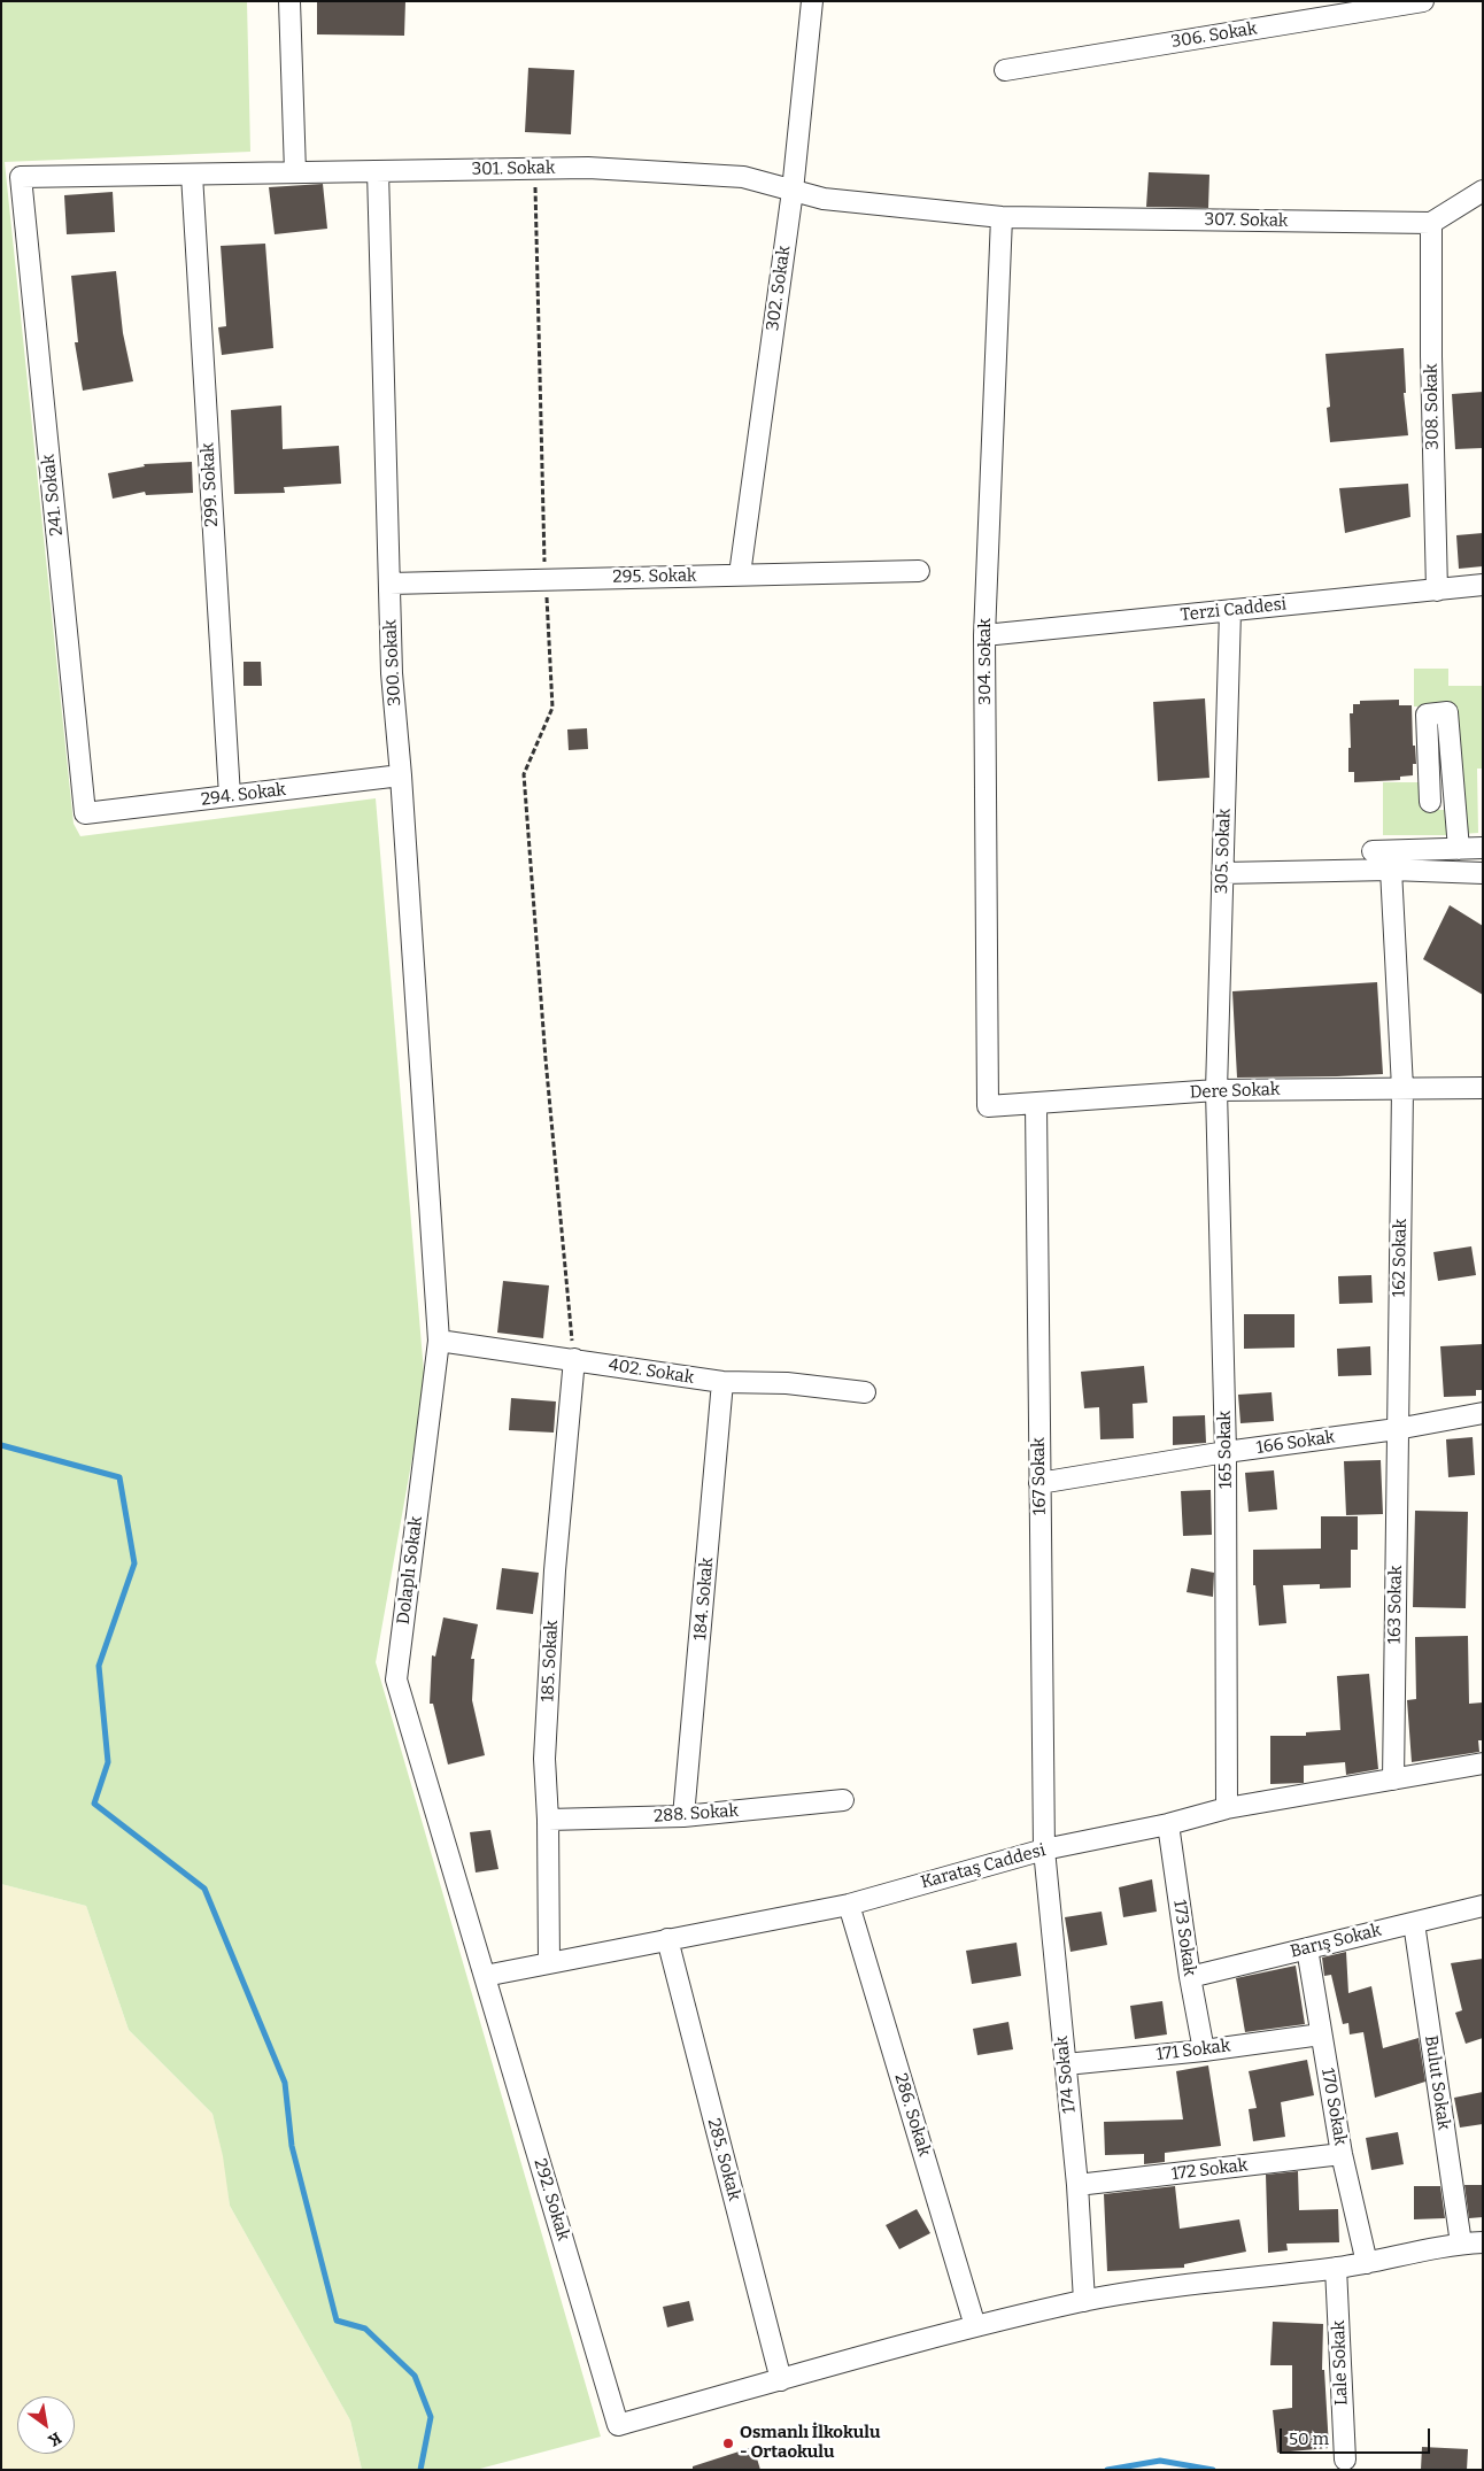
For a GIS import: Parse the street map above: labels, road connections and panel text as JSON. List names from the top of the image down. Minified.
{"streets":{"street":["306. Sokak","301. Sokak","307. Sokak","302. Sokak","308. Sokak","299. Sokak","241. Sokak","295. Sokak","Terzi Caddesi","304. Sokak","300. Sokak","294. Sokak","305. Sokak","Dere Sokak","162 Sokak","402. Sokak","166 Sokak","165 Sokak","167 Sokak","Dolaplı Sokak","184. Sokak","163 Sokak","185. Sokak","288. Sokak","Karataş Caddesi","173 Sokak","Barış Sokak","171 Sokak","174 Sokak","Bulut Sokak","170 Sokak","286. Sokak","285. Sokak","172 Sokak","292. Sokak","Lale Sokak"]},"crossings":[["301. Sokak","307. Sokak"],["301. Sokak","302. Sokak"],["301. Sokak","299. Sokak"],["301. Sokak","241. Sokak"],["301. Sokak","304. Sokak"],["301. Sokak","300. Sokak"],["307. Sokak","308. Sokak"],["307. Sokak","304. Sokak"],["302. Sokak","295. Sokak"],["308. Sokak","Terzi Caddesi"],["299. Sokak","294. Sokak"],["241. Sokak","294. Sokak"],["295. Sokak","300. Sokak"],["Terzi Caddesi","304. Sokak"],["Terzi Caddesi","305. Sokak"],["304. Sokak","Dere Sokak"],["300. Sokak","294. Sokak"],["300. Sokak","Dolaplı Sokak"],["305. Sokak","Dere Sokak"],["305. Sokak","165 Sokak"],["Dere Sokak","162 Sokak"],["Dere Sokak","165 Sokak"],["Dere Sokak","167 Sokak"],["162 Sokak","166 Sokak"],["162 Sokak","163 Sokak"],["402. Sokak","Dolaplı Sokak"],["402. Sokak","184. Sokak"],["402. Sokak","185. Sokak"],["166 Sokak","165 Sokak"],["166 Sokak","167 Sokak"],["166 Sokak","163 Sokak"],["165 Sokak","Karataş Caddesi"],["167 Sokak","Karataş Caddesi"],["167 Sokak","174 Sokak"],["Dolaplı Sokak","Karataş Caddesi"],["Dolaplı Sokak","292. Sokak"],["184. Sokak","288. Sokak"],["163 Sokak","Karataş Caddesi"],["185. Sokak","288. Sokak"],["185. Sokak","Karataş Caddesi"],["Karataş Caddesi","173 Sokak"],["Karataş Caddesi","174 Sokak"],["Karataş Caddesi","286. Sokak"],["Karataş Caddesi","285. Sokak"],["Karataş Caddesi","292. Sokak"],["173 Sokak","Barış Sokak"],["173 Sokak","171 Sokak"],["Barış Sokak","Bulut Sokak"],["Barış Sokak","170 Sokak"],["171 Sokak","174 Sokak"],["171 Sokak","170 Sokak"],["174 Sokak","172 Sokak"],["170 Sokak","172 Sokak"],["285. Sokak","292. Sokak"]],"places":["Osmanlı İlkokulu - Ortaokulu"],"scale_bar":"50 m","north":"bottom right"}
